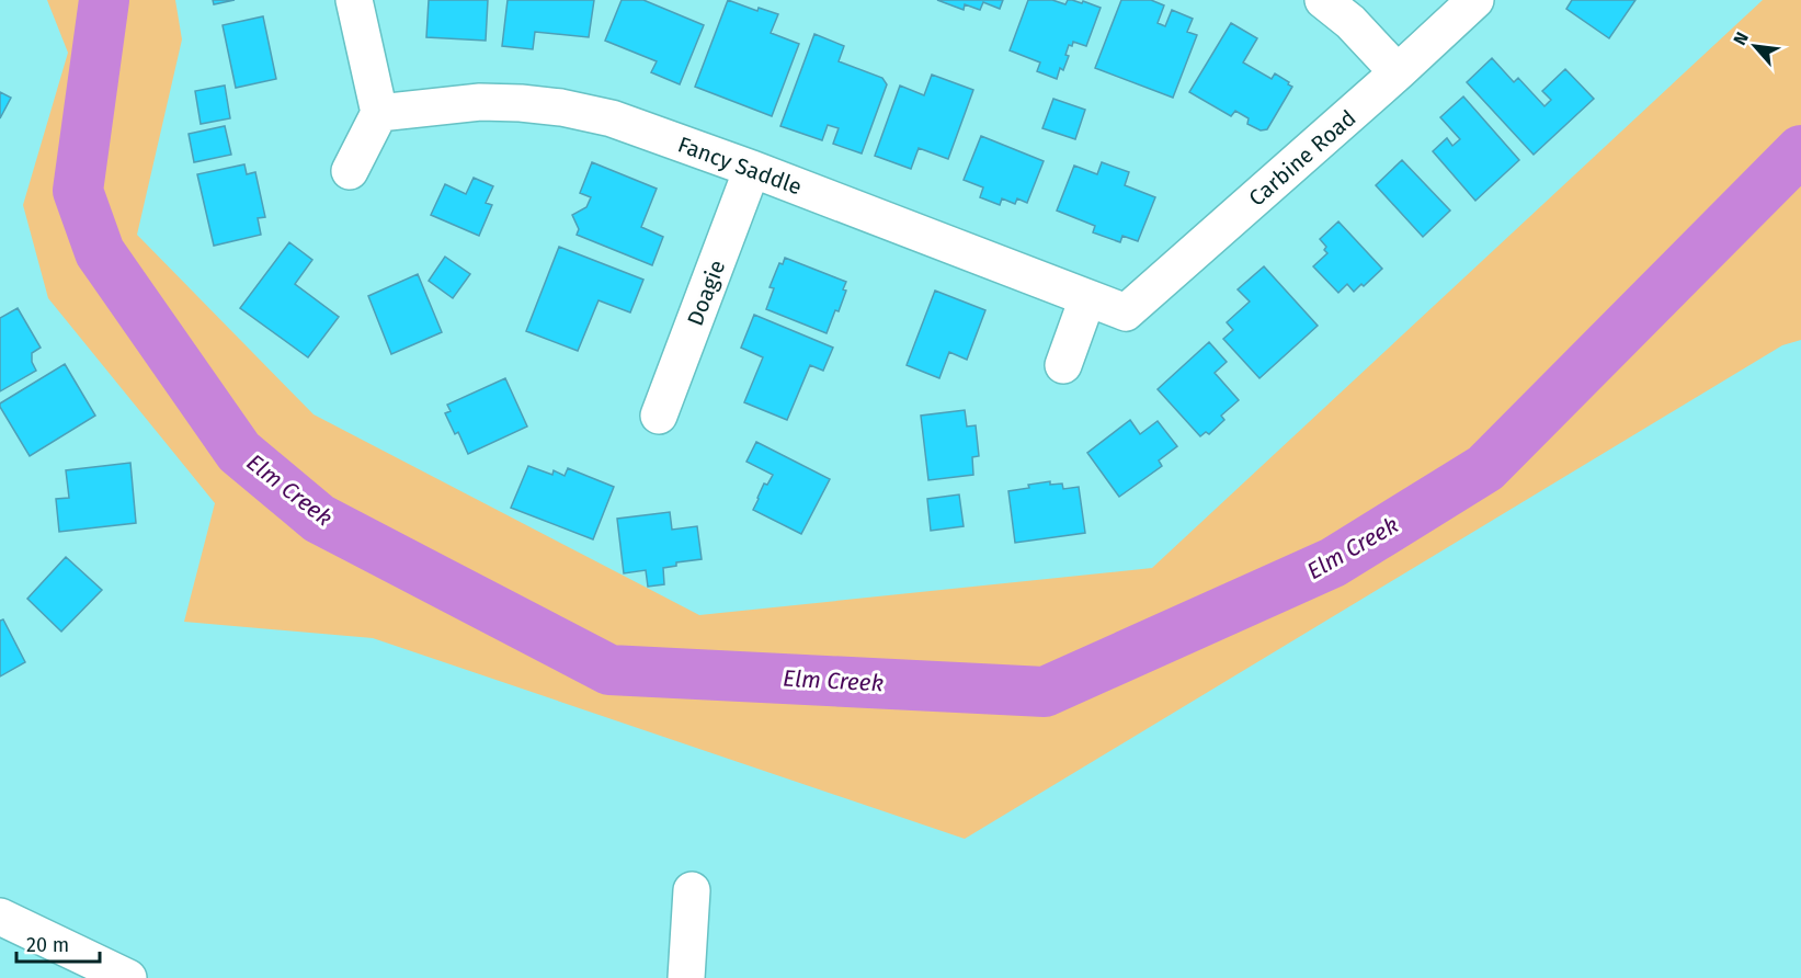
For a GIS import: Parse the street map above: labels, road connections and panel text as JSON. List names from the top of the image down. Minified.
{"streets":{"street":["Carbine Road","Fancy Saddle","Doagie"]},"crossings":[["Carbine Road","Fancy Saddle"],["Fancy Saddle","Doagie"]],"water":["Elm Creek"],"scale_bar":"20 m","north":"top left"}
